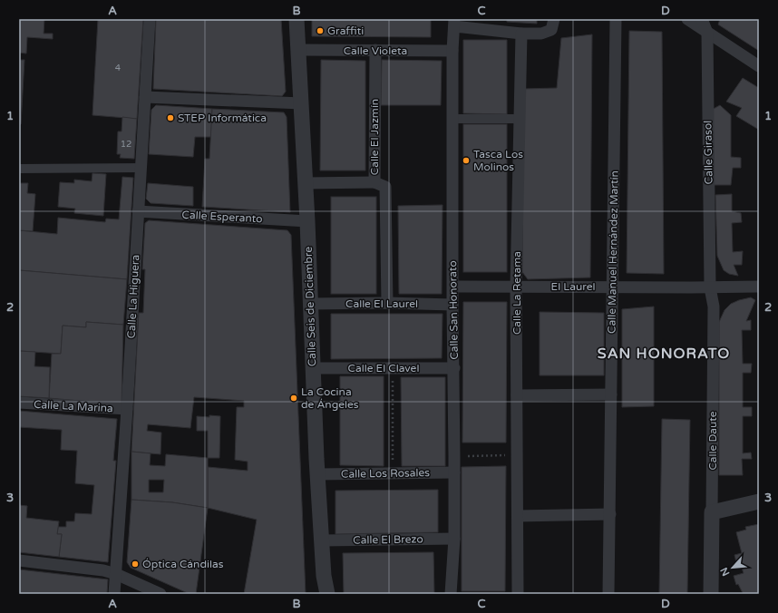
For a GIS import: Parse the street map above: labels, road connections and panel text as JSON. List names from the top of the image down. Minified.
{"streets":{"street":["Calle Violeta","Calle El Jazmín","Calle Girasol","Calle Esperanto","Calle Manuel Hernández Martín","El Laurel","Calle La Retama","Calle La Higuera","Calle El Laurel","Calle Seis de Diciembre","Calle San Honorato","Calle El Clavel","Calle La Marina","Calle Daute","Calle Los Rosales","Calle El Brezo"]},"crossings":[["Calle Violeta","Calle El Jazmín"],["Calle Violeta","Calle Seis de Diciembre"],["Calle Violeta","Calle San Honorato"],["Calle El Jazmín","Calle El Laurel"],["Calle Girasol","El Laurel"],["Calle Girasol","Calle Daute"],["Calle Esperanto","Calle La Higuera"],["Calle Esperanto","Calle Seis de Diciembre"],["Calle Manuel Hernández Martín","El Laurel"],["El Laurel","Calle La Retama"],["El Laurel","Calle San Honorato"],["El Laurel","Calle Daute"],["Calle La Higuera","Calle La Marina"],["Calle El Laurel","Calle Seis de Diciembre"],["Calle El Laurel","Calle San Honorato"],["Calle Seis de Diciembre","Calle El Clavel"],["Calle Seis de Diciembre","Calle Los Rosales"],["Calle Seis de Diciembre","Calle El Brezo"],["Calle San Honorato","Calle El Clavel"],["Calle San Honorato","Calle Los Rosales"],["Calle San Honorato","Calle El Brezo"]],"districts":["SAN HONORATO"],"places":["Graffiti","STEP Informática","Tasca Los Molinos","La Cocina de Ángeles","Óptica Cándilas"],"house_numbers":["4","12"],"north":"bottom left","grid":{"columns":["A","B","C","D"],"rows":["1","2","3"]}}
